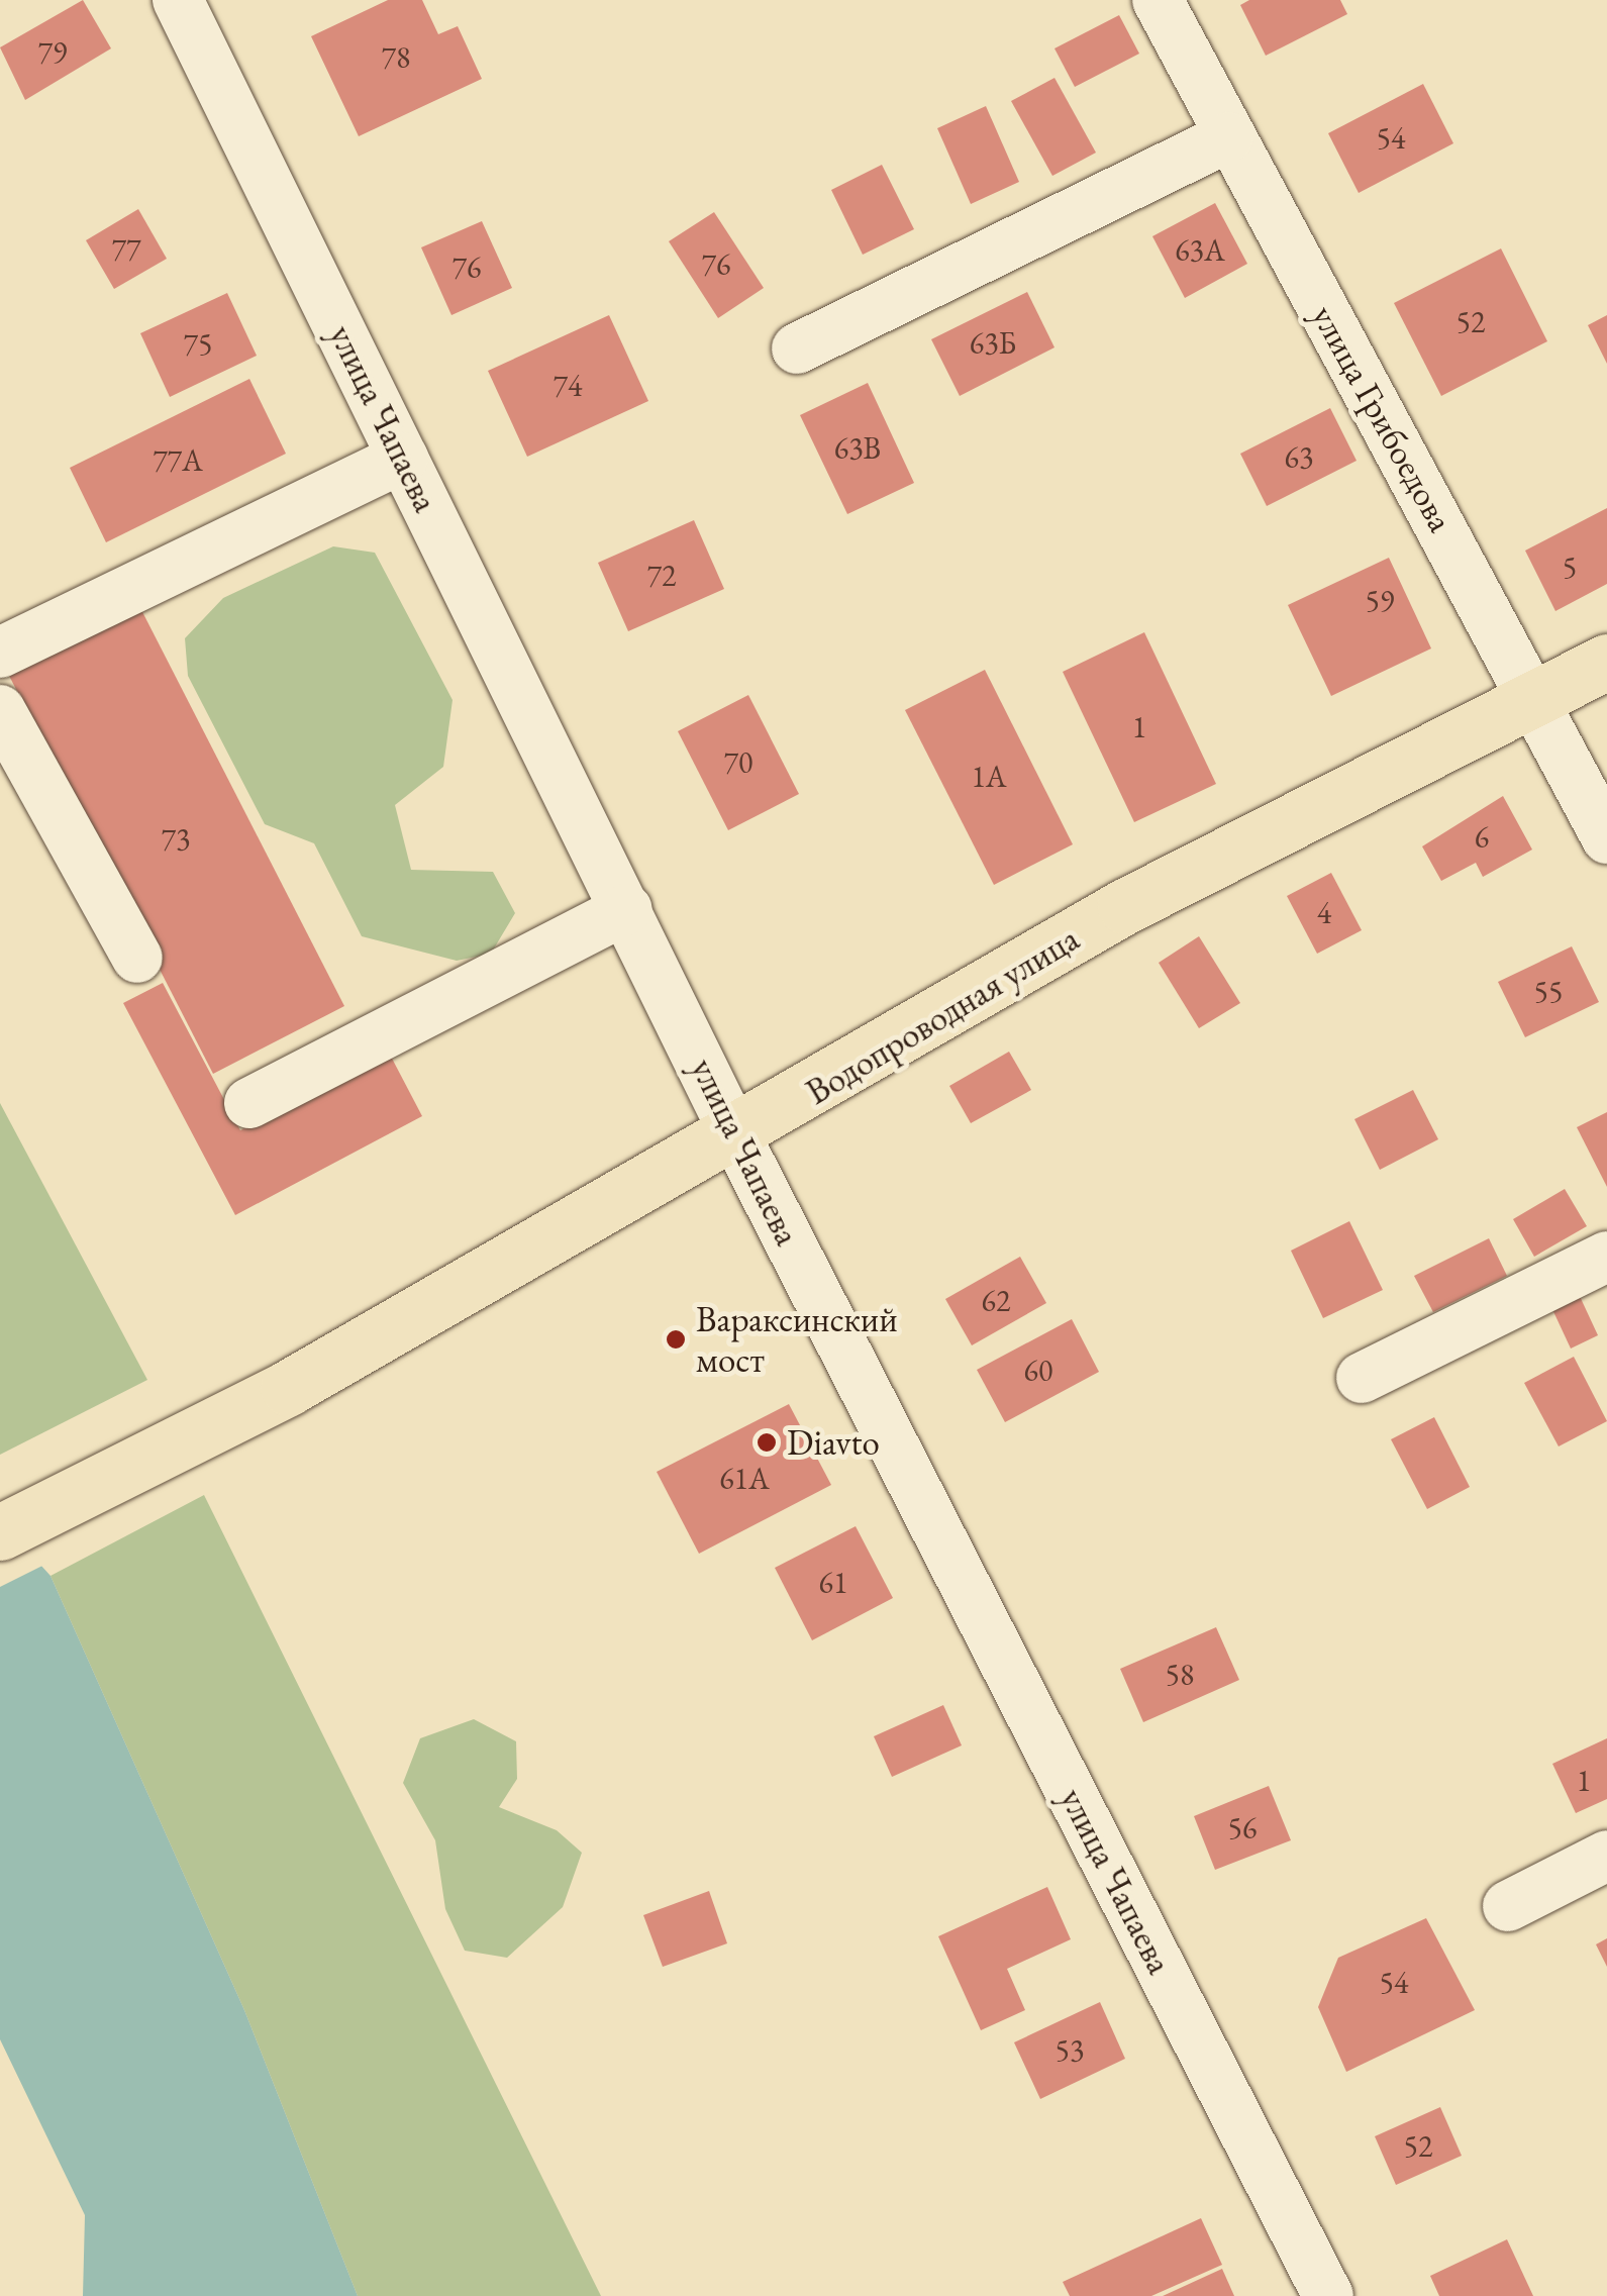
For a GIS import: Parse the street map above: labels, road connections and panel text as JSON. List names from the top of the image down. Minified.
{"streets":{"main road":["Водопроводная улица"],"street":["улица Чапаева","улица Грибоедова"]},"crossings":[["улица Чапаева","Водопроводная улица"],["улица Грибоедова","Водопроводная улица"]],"places":["Вараксинский мост","Diavto"],"house_numbers":["79","78","54","77","63А","76","76","52","63Б","75","74","63В","63","77А","5","72","59","1","70","1А","6","73","4","55","62","60","61А","61","58","1","56","54","53","52"]}
